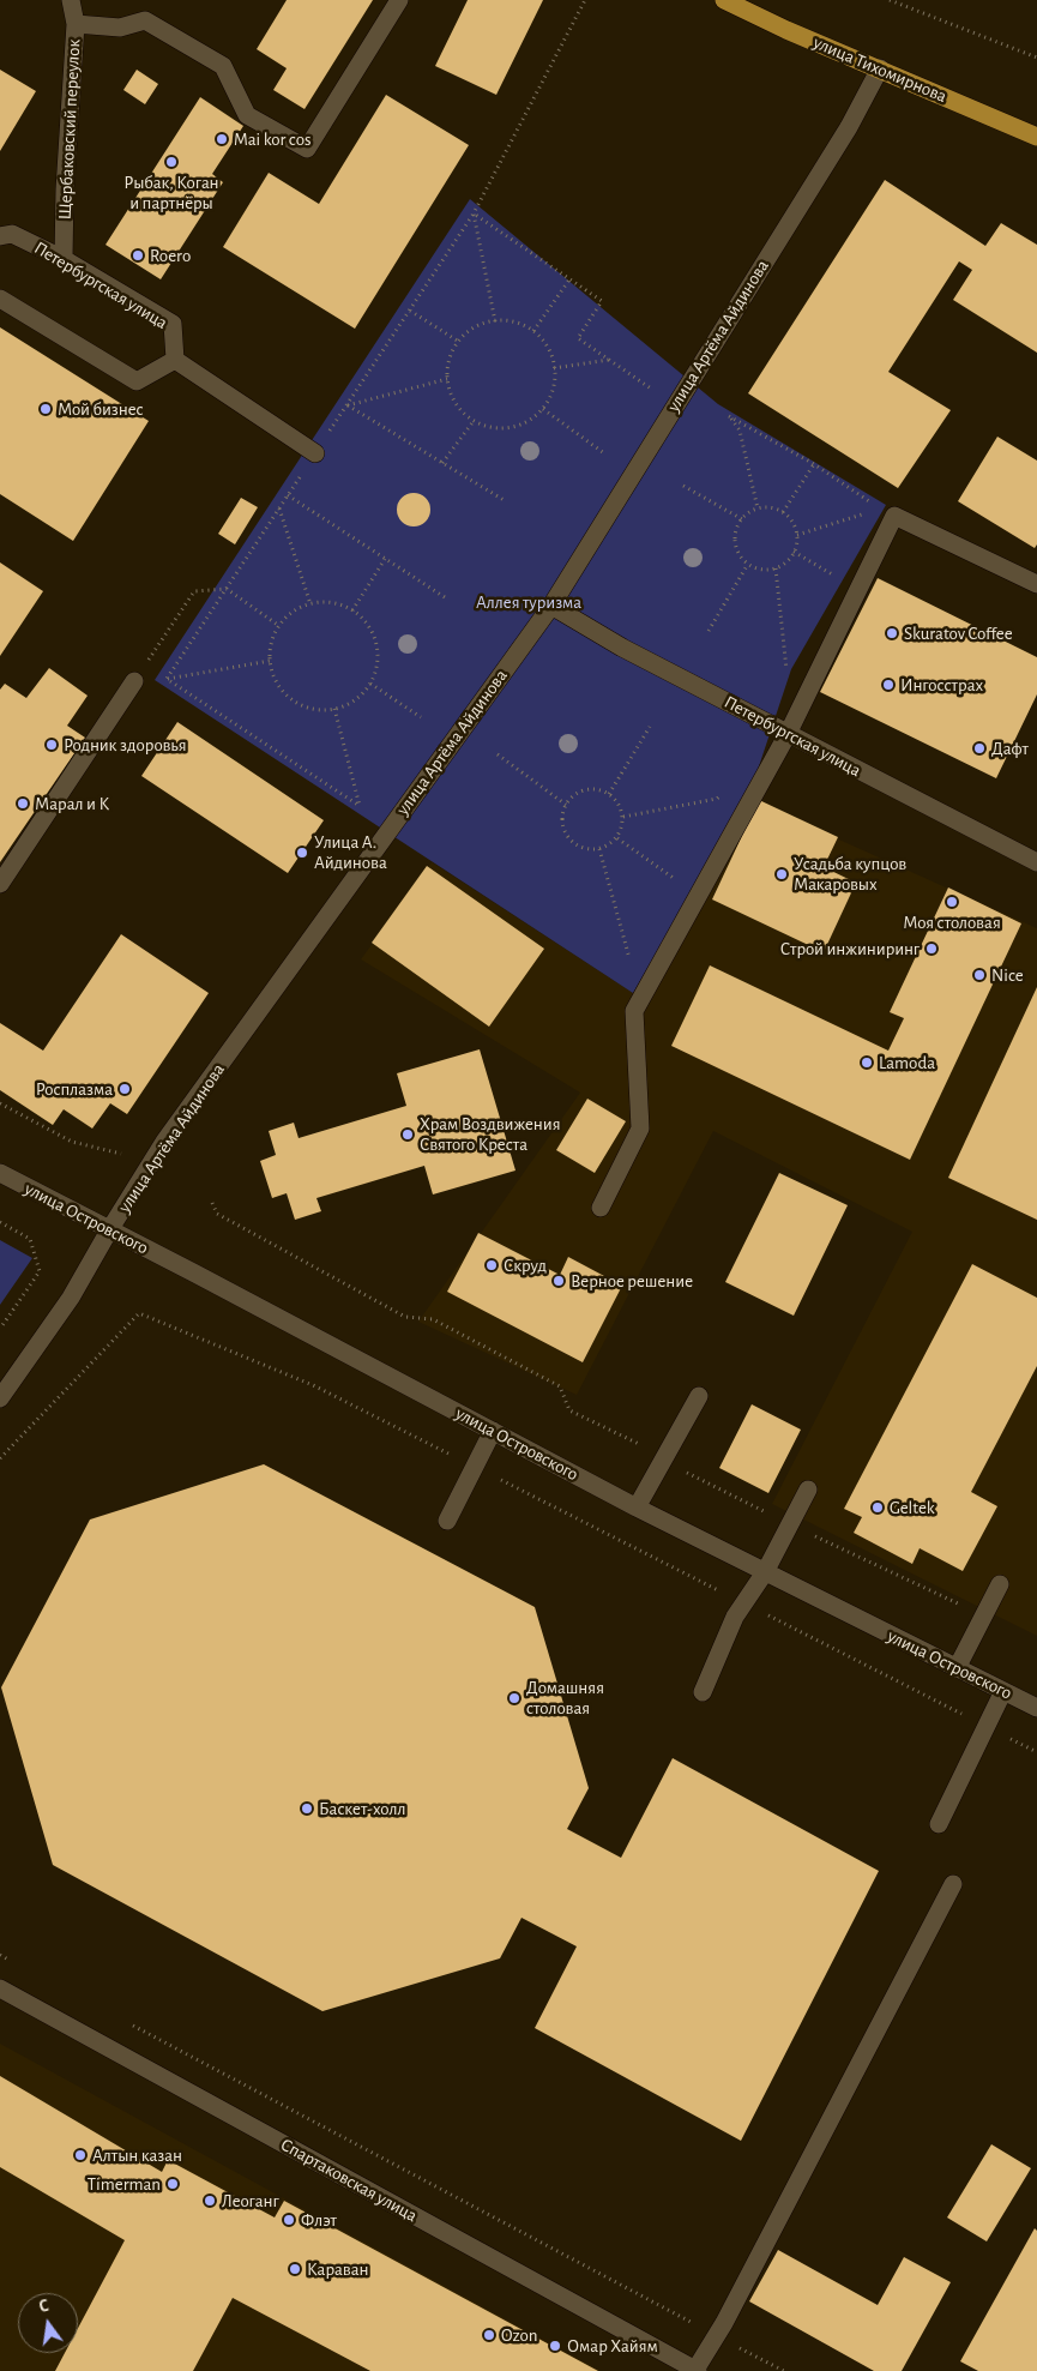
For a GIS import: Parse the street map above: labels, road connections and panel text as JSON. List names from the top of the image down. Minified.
{"streets":{"main road":["улица Тихомирнова"],"street":["Щербаковский переулок","Петербургская улица","улица Артёма Айдинова","улица Островского","Спартаковская улица"]},"crossings":[["улица Тихомирнова","улица Артёма Айдинова"],["Щербаковский переулок","Петербургская улица"],["Петербургская улица","улица Артёма Айдинова"],["улица Артёма Айдинова","улица Островского"]],"parks":["Аллея туризма"],"places":["Mai kor cos","Рыбак, Коган и партнёры","Roero","Мой бизнес","Skuratov Coffee","Ингосстрах","Родник здоровья","Дафт","Марал и К","Улица А. Айдинова","Усадьба купцов Макаровых","Моя столовая","Строй инжиниринг","Nice","Lamoda","Росплазма","Храм Воздвижения Святого Креста","Скруд","Верное решение","Geltek","Домашняя столовая","Баскет-холл","Алтын казан","Timerman","Леоганг","Флэт","Караван","Ozon","Омар Хайям"],"north":"top"}
